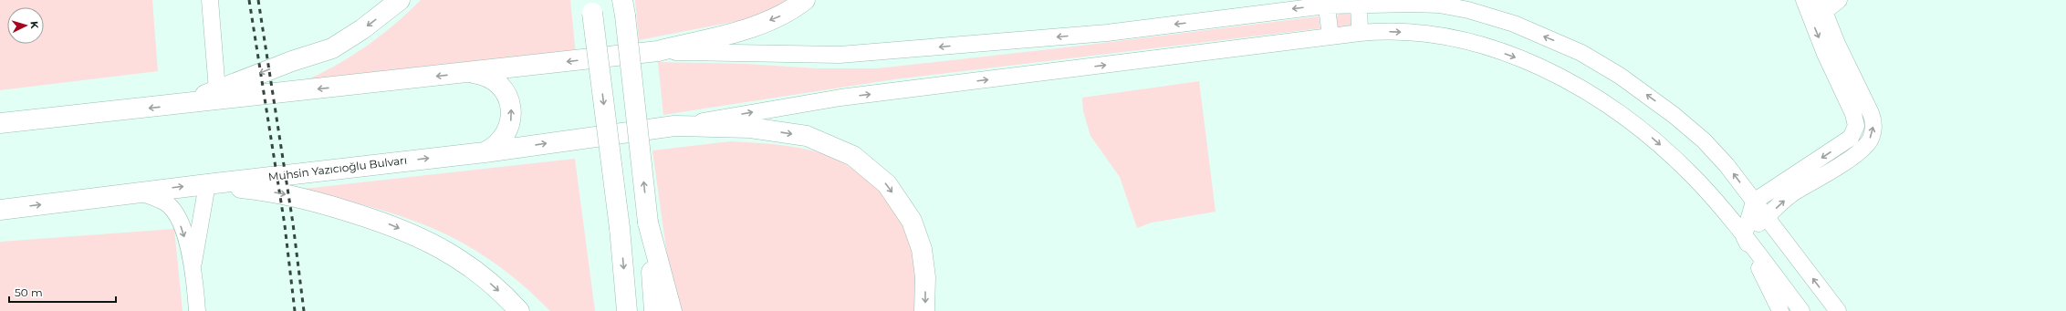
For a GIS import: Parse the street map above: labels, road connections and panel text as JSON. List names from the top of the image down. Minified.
{"streets":{"highway":["Muhsin Yazıcıoğlu Bulvarı"]},"scale_bar":"50 m","north":"right"}
